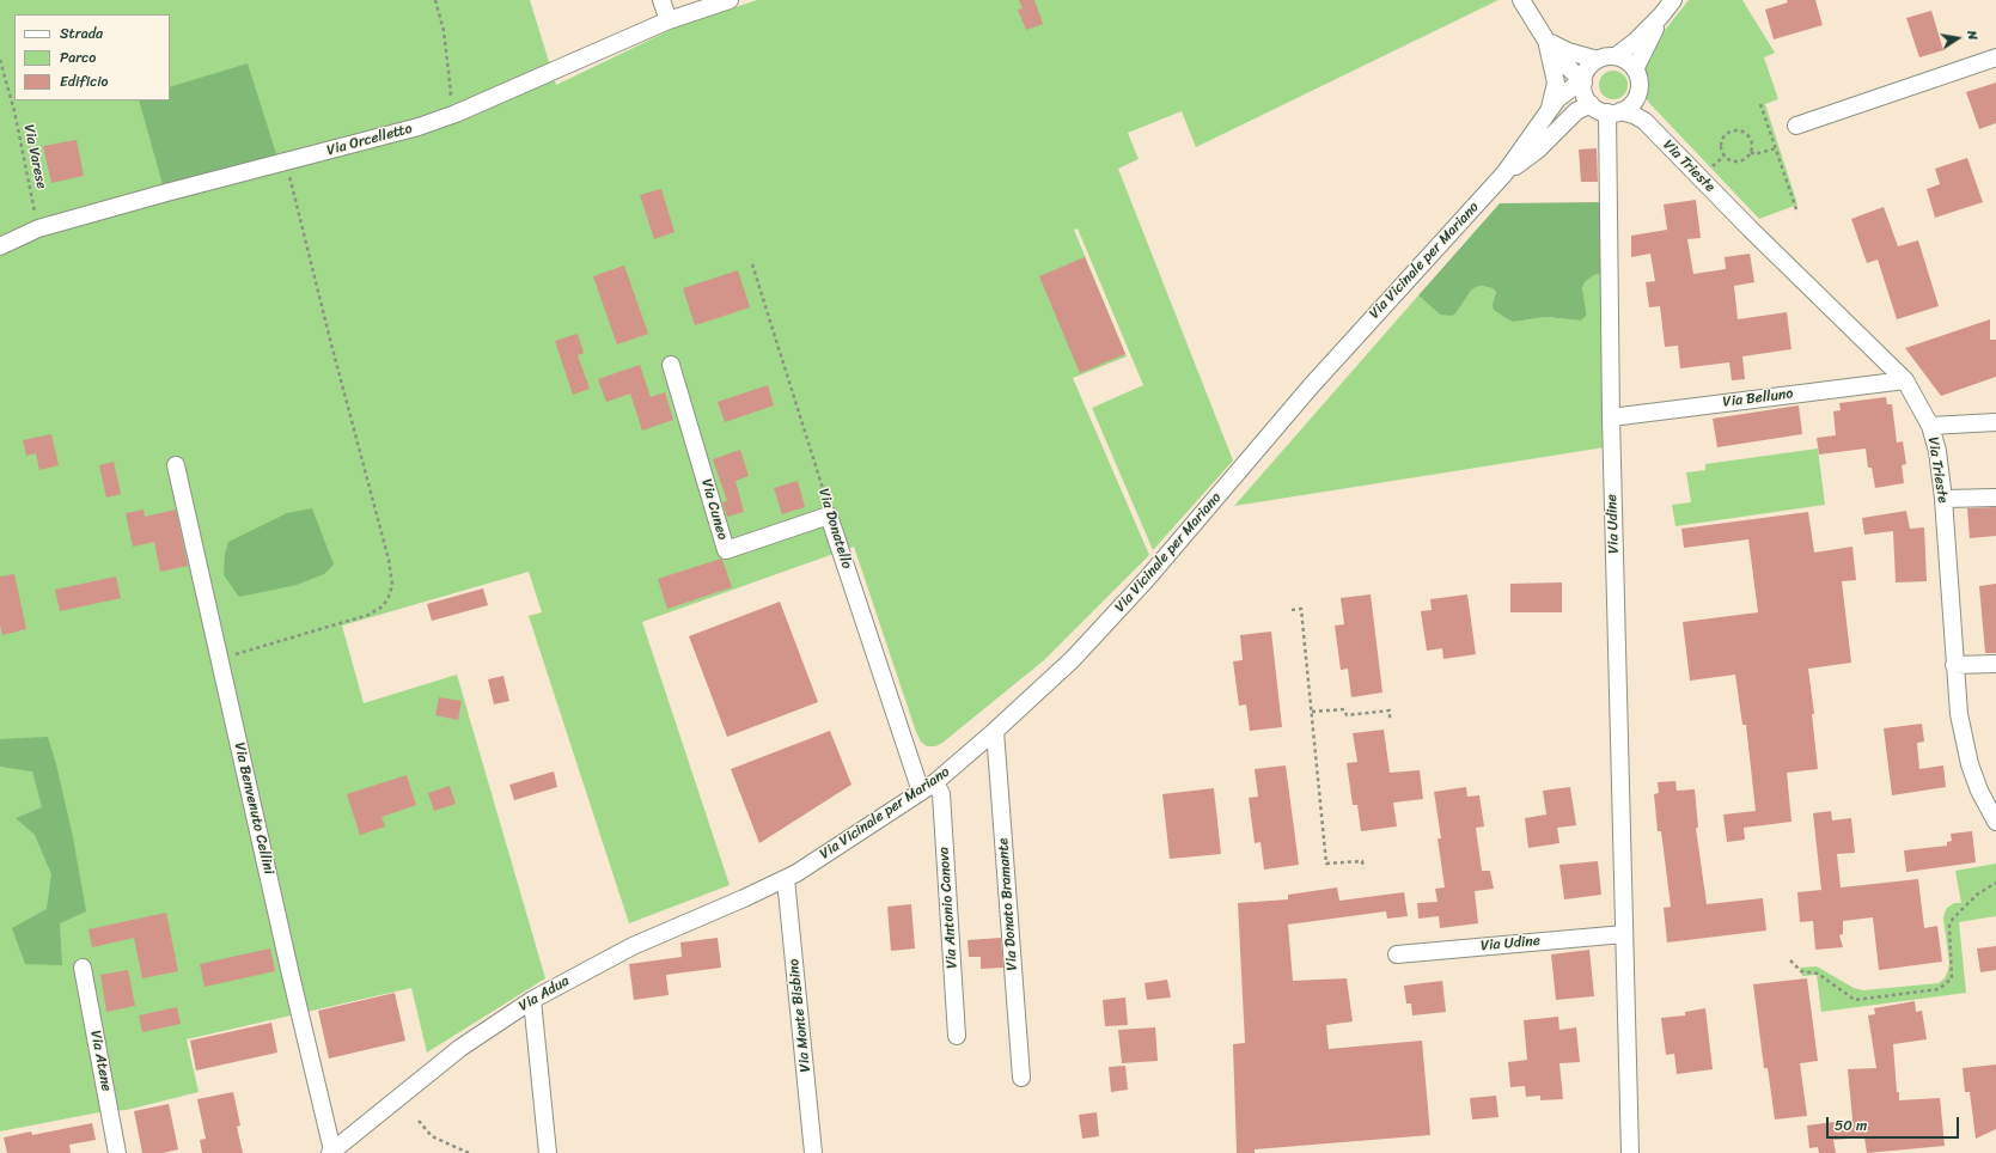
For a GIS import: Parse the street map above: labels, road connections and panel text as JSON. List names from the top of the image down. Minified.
{"streets":{"street":["Via Orcelletto","Via Trieste","Via Vicinale per Mariano","Via Belluno","Via Cuneo","Via Udine","Via Donatello","Via Benvenuto Cellini","Via Donato Bramante","Via Antonio Canova","Via Adua","Via Monte Bisbino","Via Atene"],"path":["Via Varese"]},"crossings":[["Via Orcelletto","Via Varese"],["Via Trieste","Via Belluno"],["Via Trieste","Via Udine"],["Via Vicinale per Mariano","Via Donatello"],["Via Vicinale per Mariano","Via Donato Bramante"],["Via Vicinale per Mariano","Via Antonio Canova"],["Via Vicinale per Mariano","Via Adua"],["Via Vicinale per Mariano","Via Monte Bisbino"],["Via Belluno","Via Udine"],["Via Cuneo","Via Donatello"],["Via Benvenuto Cellini","Via Adua"],["Via Adua","Via Monte Bisbino"]],"legend":["Strada","Parco","Edificio"],"scale_bar":"50 m","north":"right"}
